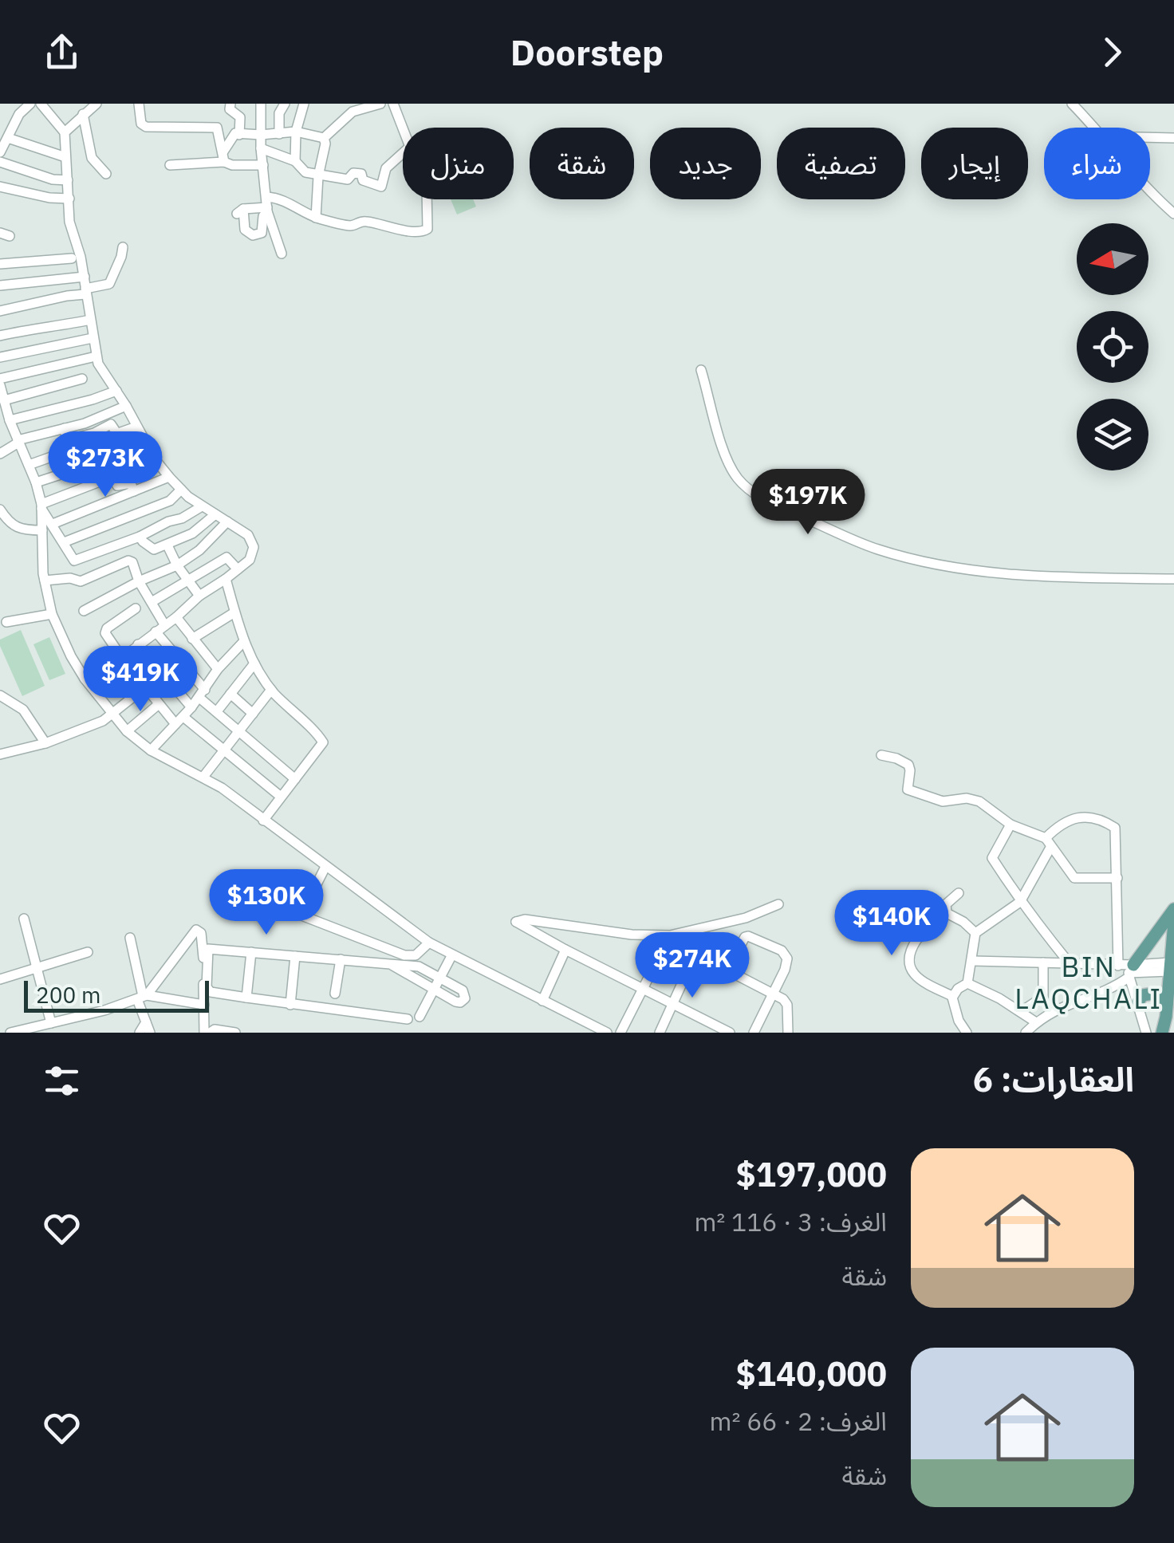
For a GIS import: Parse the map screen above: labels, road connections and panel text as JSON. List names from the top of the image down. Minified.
{"districts":["BIN LAQCHALI"],"scale_bar":"200 m","north":"left","page":{"header":"Doorstep","chip":["شراء","إيجار","تصفية","جديد","شقة","منزل"],"price":["$273K","$197K","$419K","$130K","$140K","$274K"],"scale":"200 m","heading":"العقارات: 6","list":[{"name":"$197,000","note":"الغرف: 3 · 116 m² · شقة"},{"name":"$140,000","note":"الغرف: 2 · 66 m² · شقة"}]}}
